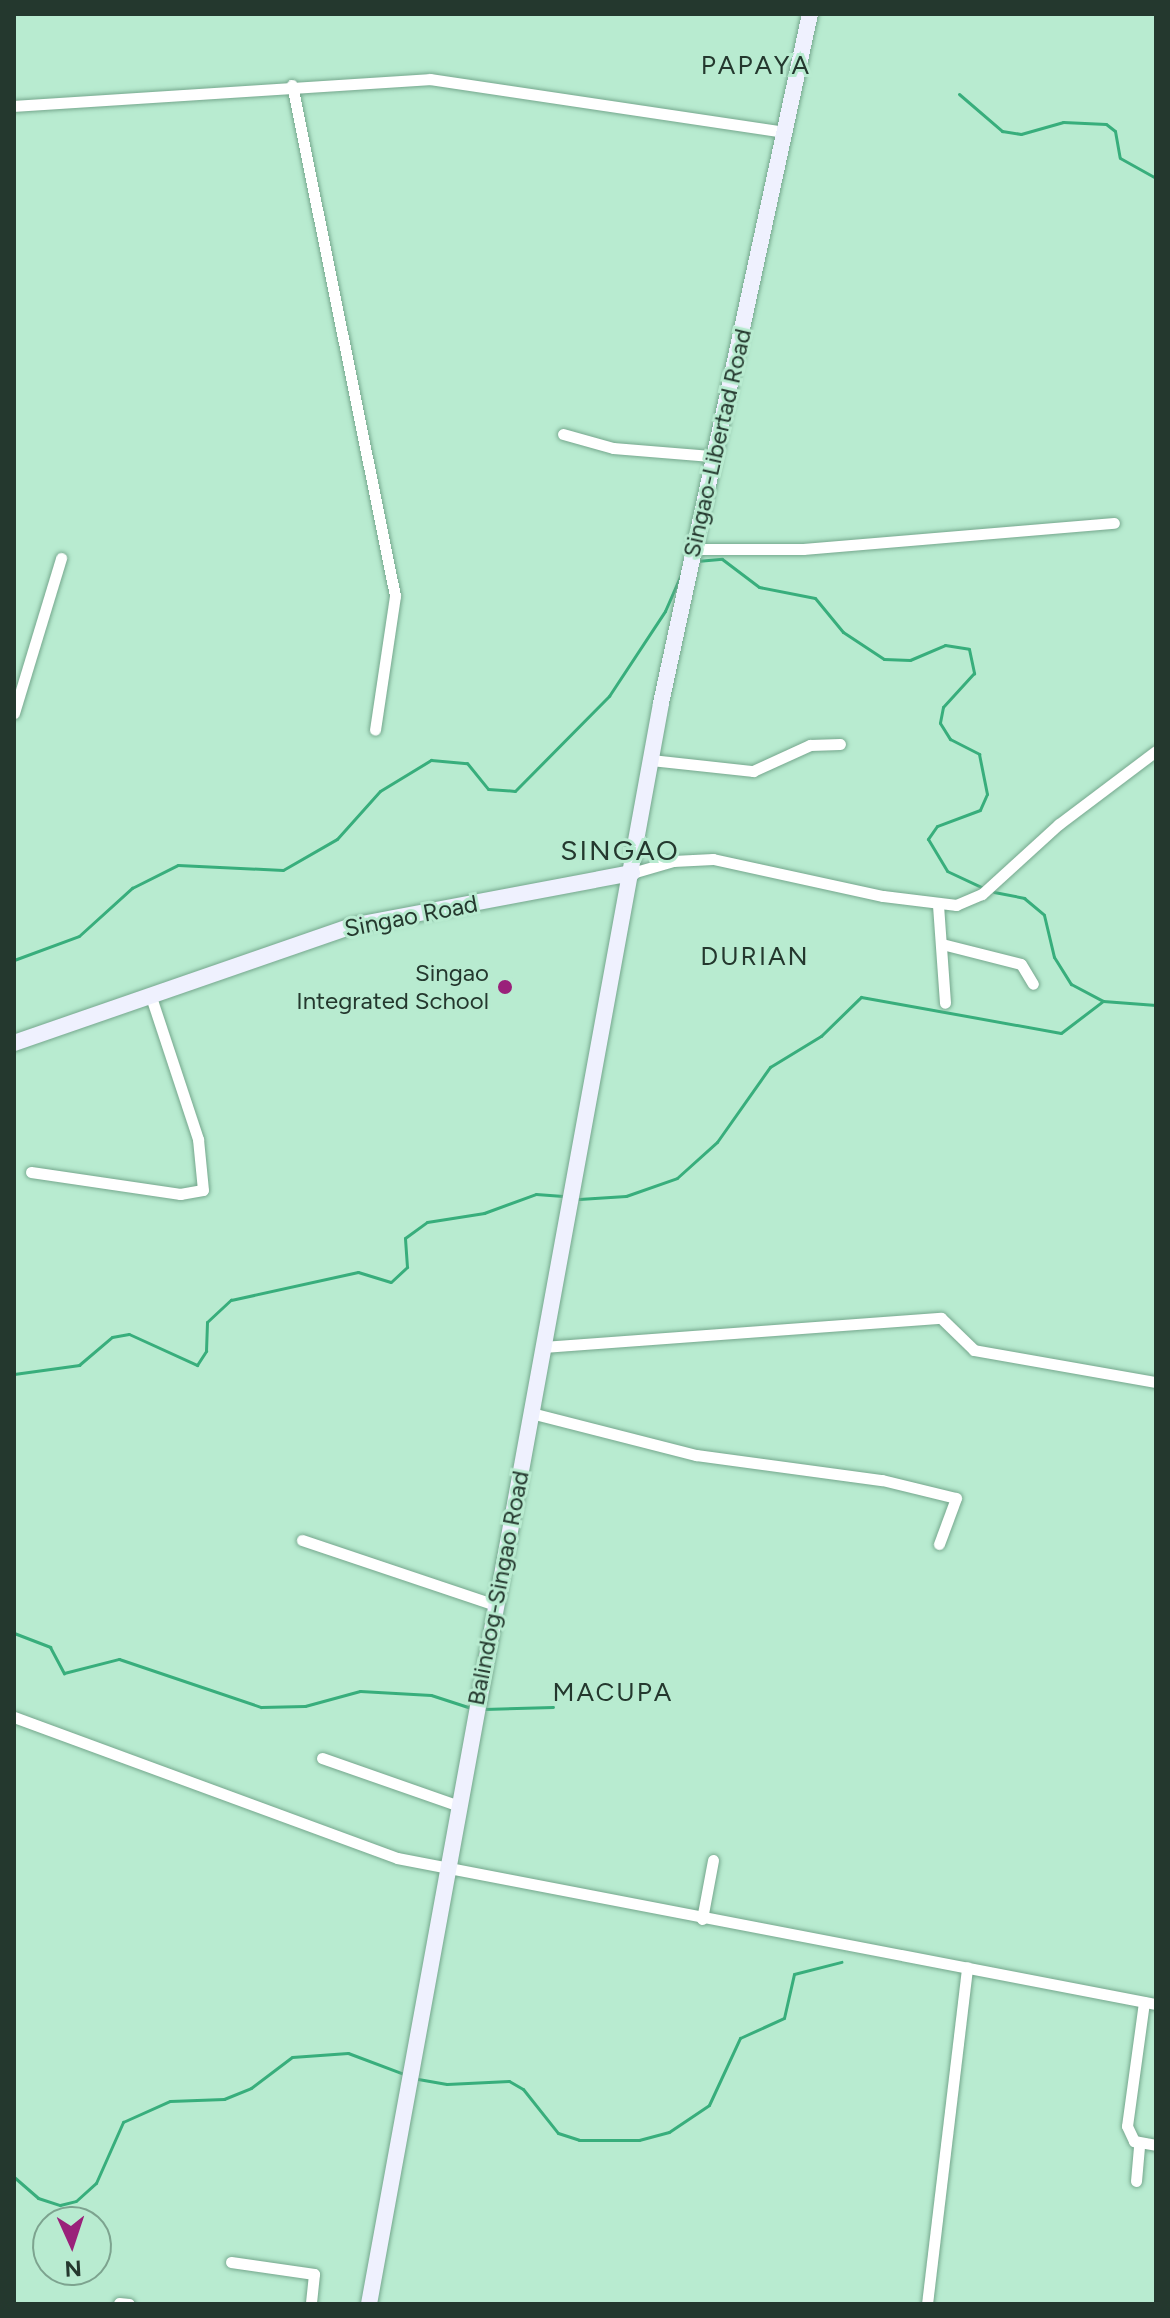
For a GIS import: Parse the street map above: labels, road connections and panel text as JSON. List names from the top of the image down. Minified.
{"streets":{"street":["Singao-Libertad Road","Singao Road","Balindog-Singao Road"]},"crossings":[["Singao-Libertad Road","Singao Road"],["Singao-Libertad Road","Balindog-Singao Road"],["Singao Road","Balindog-Singao Road"]],"districts":["PAPAYA","SINGAO","DURIAN","MACUPA"],"places":["Singao Integrated School"],"north":"bottom"}
